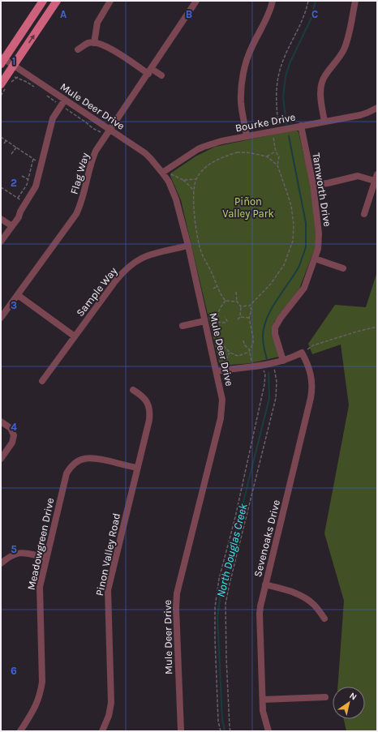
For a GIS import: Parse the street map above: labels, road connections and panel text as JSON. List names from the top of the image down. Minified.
{"streets":{"street":["Mule Deer Drive","Bourke Drive","Flag Way","Tamworth Drive","Sample Way","Sevenoaks Drive","Meadowgreen Drive","Pinon Valley Road"]},"crossings":[["Mule Deer Drive","Bourke Drive"],["Mule Deer Drive","Flag Way"],["Mule Deer Drive","Sample Way"],["Bourke Drive","Tamworth Drive"],["Meadowgreen Drive","Pinon Valley Road"]],"water":["North Douglas Creek"],"parks":["Piñon Valley Park"],"north":"top right","grid":{"columns":["A","B","C"],"rows":["1","2","3","4","5","6"]}}
